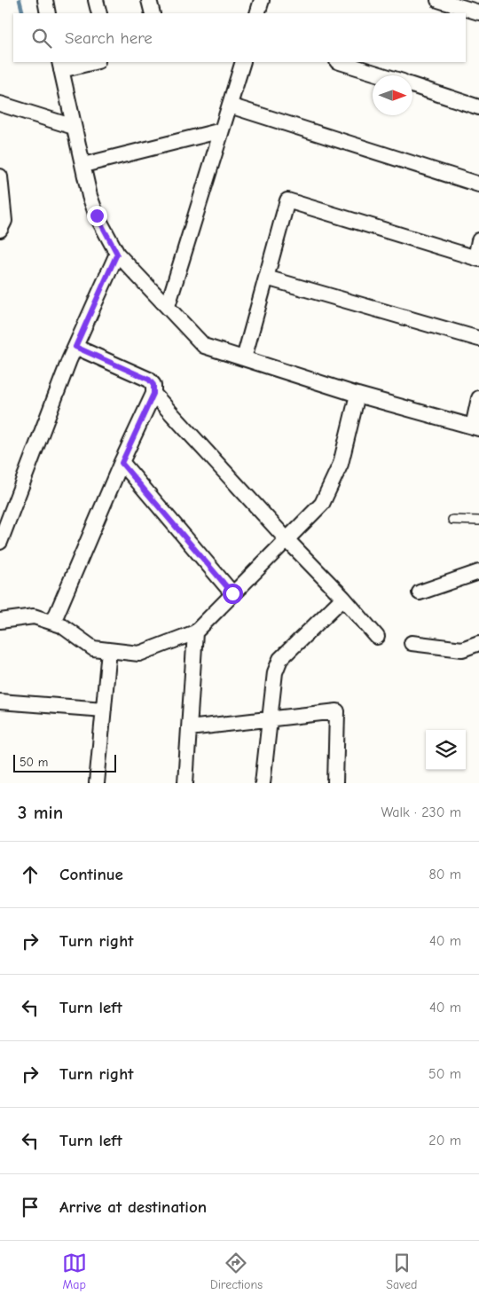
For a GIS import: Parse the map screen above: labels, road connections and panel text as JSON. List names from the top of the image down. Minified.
{"scale_bar":"50 m","north":"right","page":{"search":"Search here","scale":"50 m","heading":["3 min","Walk · 230 m"],"list":[["Continue","80 m"],["Turn right","40 m"],["Turn left","40 m"],["Turn right","50 m"],["Turn left","20 m"],"Arrive at destination"],"nav":["Map","Directions","Saved"]}}
